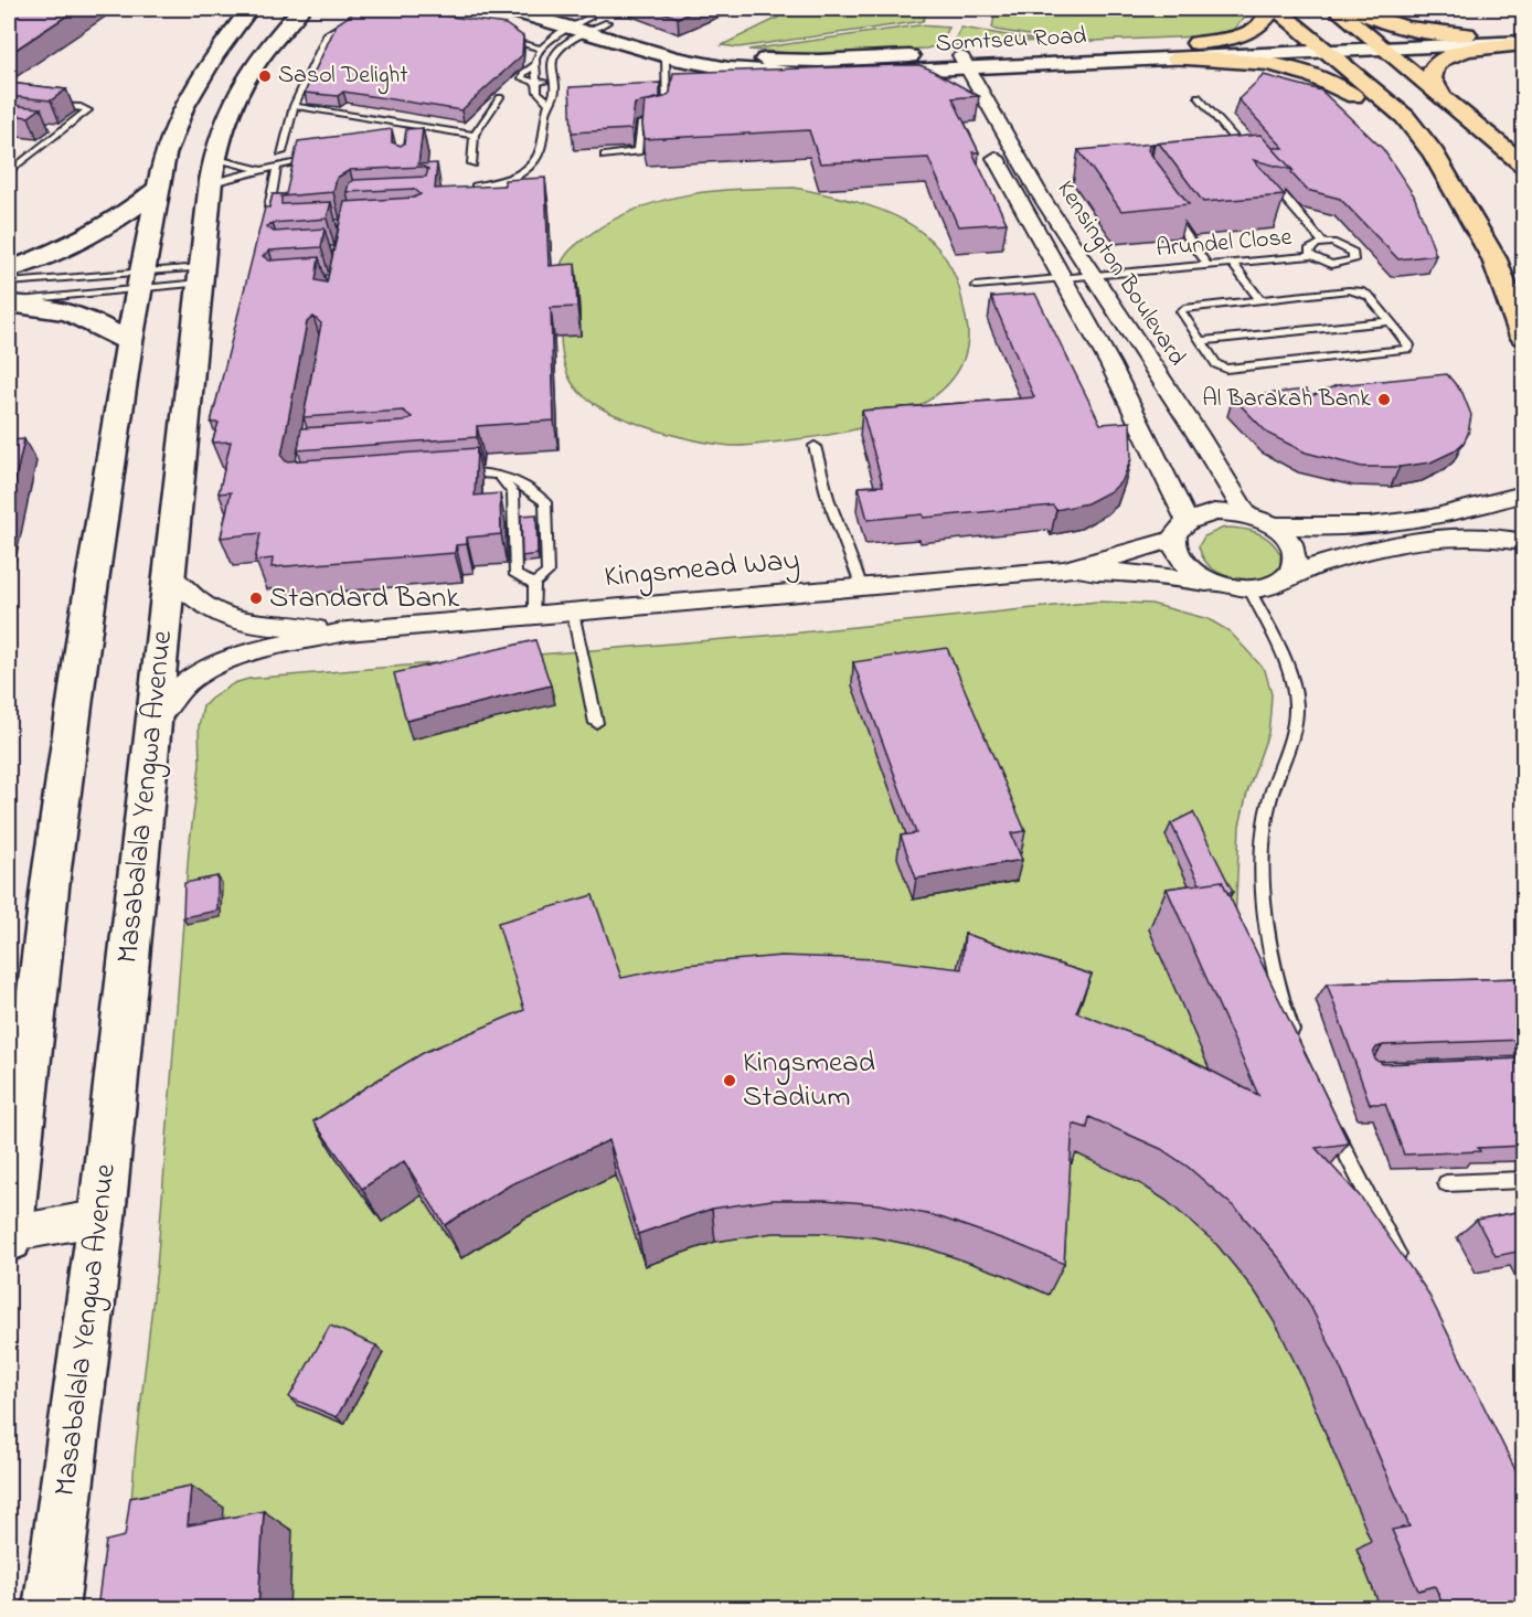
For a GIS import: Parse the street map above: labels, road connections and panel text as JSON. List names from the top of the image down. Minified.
{"streets":{"main road":["Somtseu Road","Masabalala Yengwa Avenue"],"street":["Kensington Boulevard","Kingsmead Way"],"lane":["Arundel Close"]},"crossings":[["Somtseu Road","Kensington Boulevard"],["Arundel Close","Kensington Boulevard"],["Kensington Boulevard","Kingsmead Way"],["Kingsmead Way","Masabalala Yengwa Avenue"]],"places":["Sasol Delight","Al Barakah Bank","Standard Bank","Kingsmead Stadium"]}
